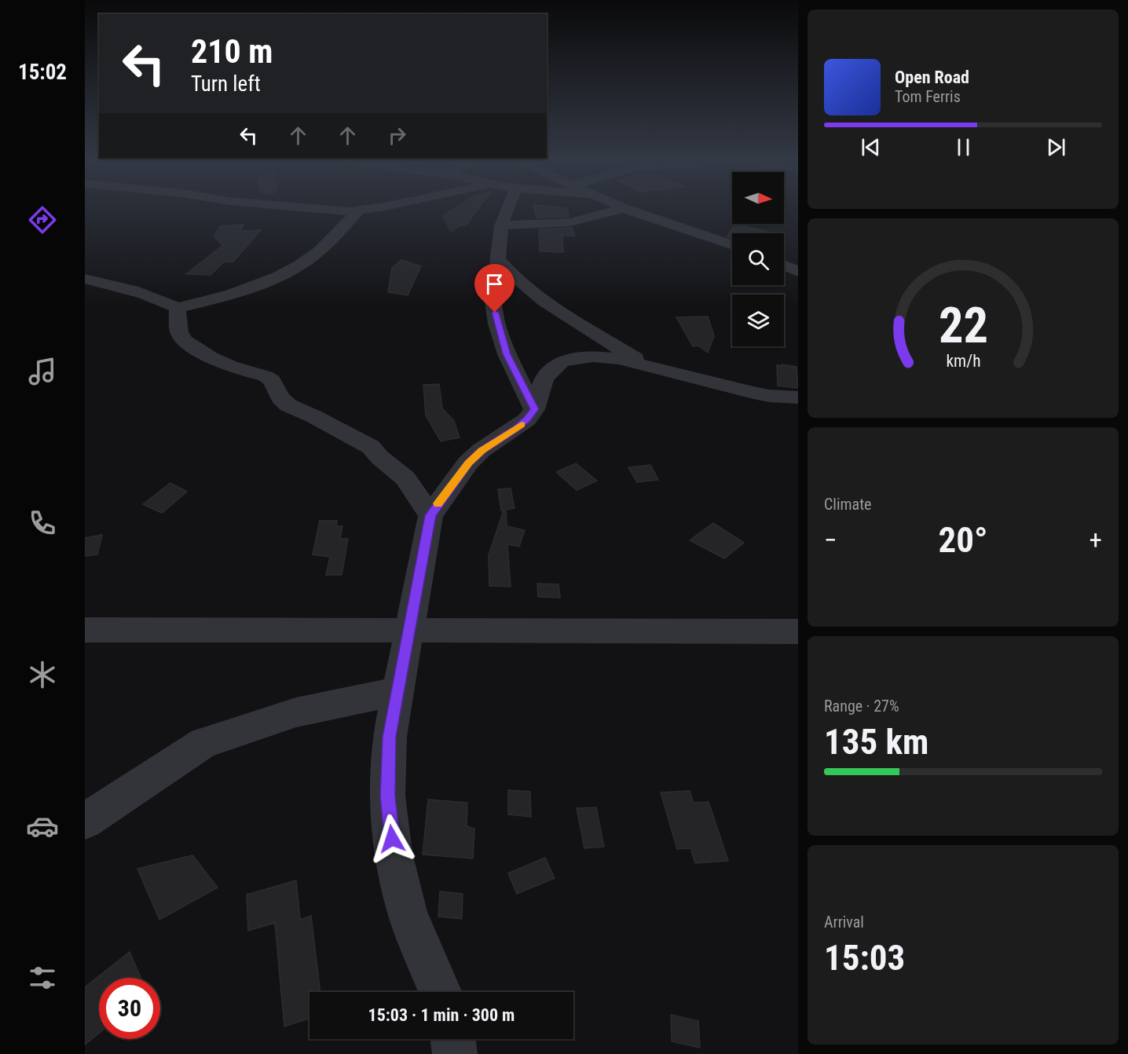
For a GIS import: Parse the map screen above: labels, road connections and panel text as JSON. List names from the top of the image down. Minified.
{"north":"right","page":{"tabs":"15:02","turn":["210 m","Turn left"],"song":["Open Road","Tom Ferris"],"tile":["Climate",["Range · 27%","135 km"],["Arrival","15:03"]],"heat":["−","20°","+"],"limit":"30","trip":"15:03 · 1 min · 300 m","gauge":["22","km/h"]}}
